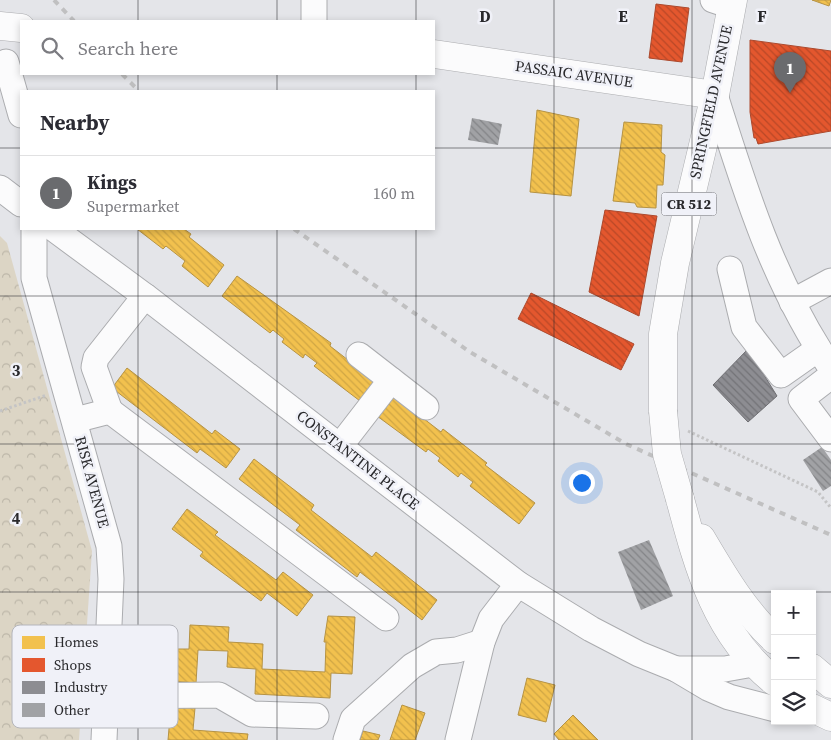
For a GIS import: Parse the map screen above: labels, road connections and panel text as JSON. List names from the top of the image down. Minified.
{"streets":{"main road":["PASSAIC AVENUE","SPRINGFIELD AVENUE","CR 512"],"street":["CONSTANTINE PLACE","RISK AVENUE"]},"crossings":[["PASSAIC AVENUE","SPRINGFIELD AVENUE"],["SPRINGFIELD AVENUE","CONSTANTINE PLACE"]],"legend":["Homes","Shops","Industry","Other"],"page":{"search":"Search here","pins":"1","heading":"Nearby","list":[{"mark":"1","name":"Kings","note":"Supermarket","value":"160 m"}],"map_buttons":["+","−"]},"grid":{"columns":["D","E","F"],"rows":["3","4"]}}
